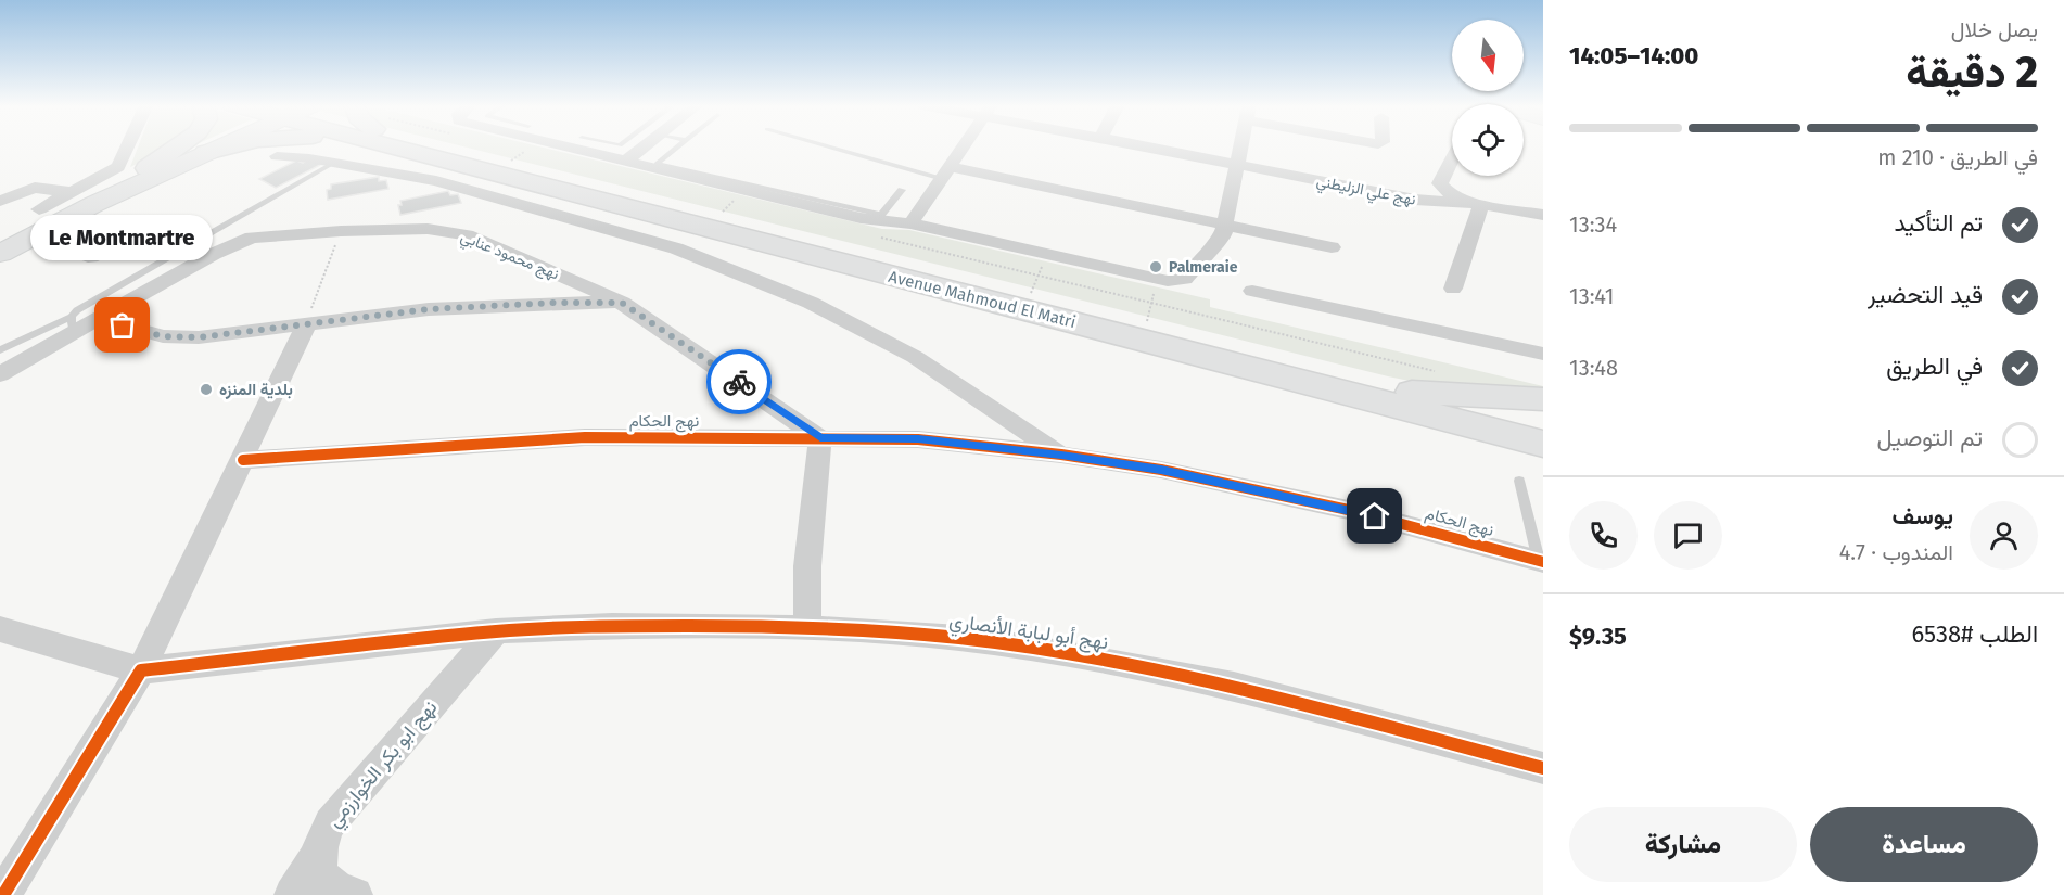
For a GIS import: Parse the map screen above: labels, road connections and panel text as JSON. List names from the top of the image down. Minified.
{"streets":{"highway":["Avenue Mahmoud El Matri"],"street":["نهج علي الزليطني","نهج محمود عنابي","نهج الحكام","نهج أبو لبابة الأنصاري","نهج ابو بكر الخوارزمي"]},"crossings":[["نهج محمود عنابي","نهج الحكام"],["نهج أبو لبابة الأنصاري","نهج ابو بكر الخوارزمي"]],"places":["Palmeraie","Le Montmartre","بلدية المنزه"],"north":"bottom","page":{"heading":["2 دقيقة","يصل خلال","14:00–14:05"],"panel":["يوسف","المندوب · 4.7","الطلب #6538","$9.35"],"bar":"في الطريق · 210 m","list":[["تم التأكيد","13:34"],["قيد التحضير","13:41"],["في الطريق","13:48"],"تم التوصيل"],"bubble":"Le Montmartre","buttons":["مساعدة","مشاركة"]}}
